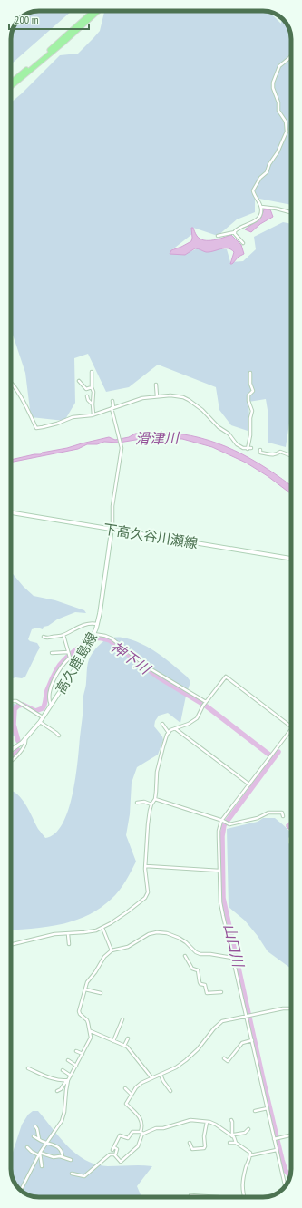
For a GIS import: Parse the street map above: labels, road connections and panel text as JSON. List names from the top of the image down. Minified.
{"streets":{"main road":["下高久谷川瀬線","高久鹿島線"]},"crossings":[["下高久谷川瀬線","高久鹿島線"]],"water":["滑津川","神下川","山口川"],"scale_bar":"200 m"}
